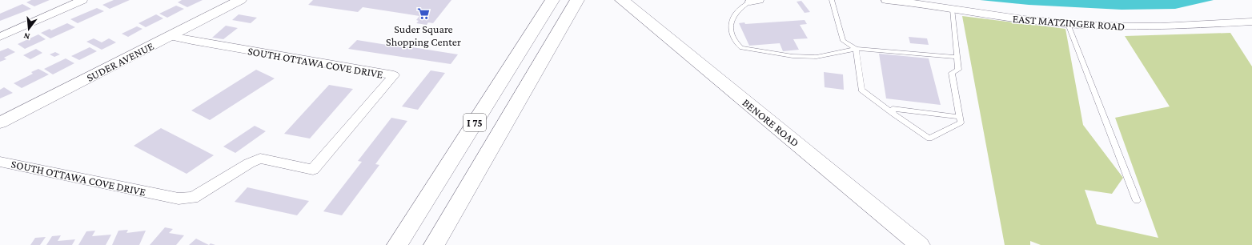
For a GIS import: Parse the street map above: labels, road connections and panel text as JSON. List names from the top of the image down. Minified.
{"streets":{"main road":["I 75","BENORE ROAD"],"street":["EAST MATZINGER ROAD","SUDER AVENUE","SOUTH OTTAWA COVE DRIVE"]},"crossings":[["SUDER AVENUE","SOUTH OTTAWA COVE DRIVE"]],"places":{"supermarket":["Suder Square Shopping Center"]},"north":"bottom"}
